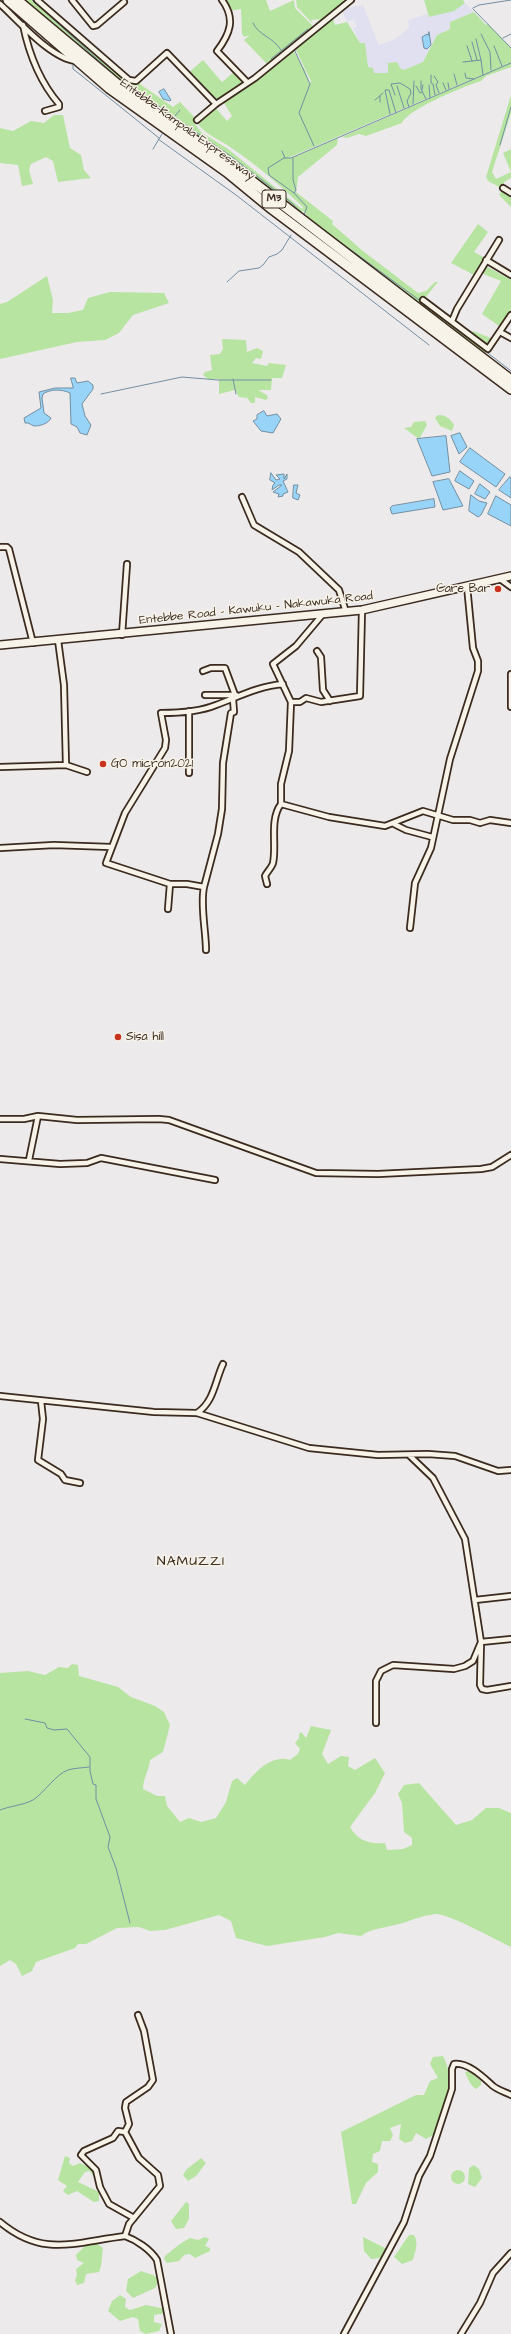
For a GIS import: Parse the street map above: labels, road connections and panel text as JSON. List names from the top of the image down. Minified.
{"streets":{"highway":["Entebbe-Kampala Expressway","M3"],"main road":["Entebbe Road - Kawuku - Nakawuka Road"]},"districts":["NAMUZZI"],"places":["Care Bar","GO micron2021","Sisa hill"]}
